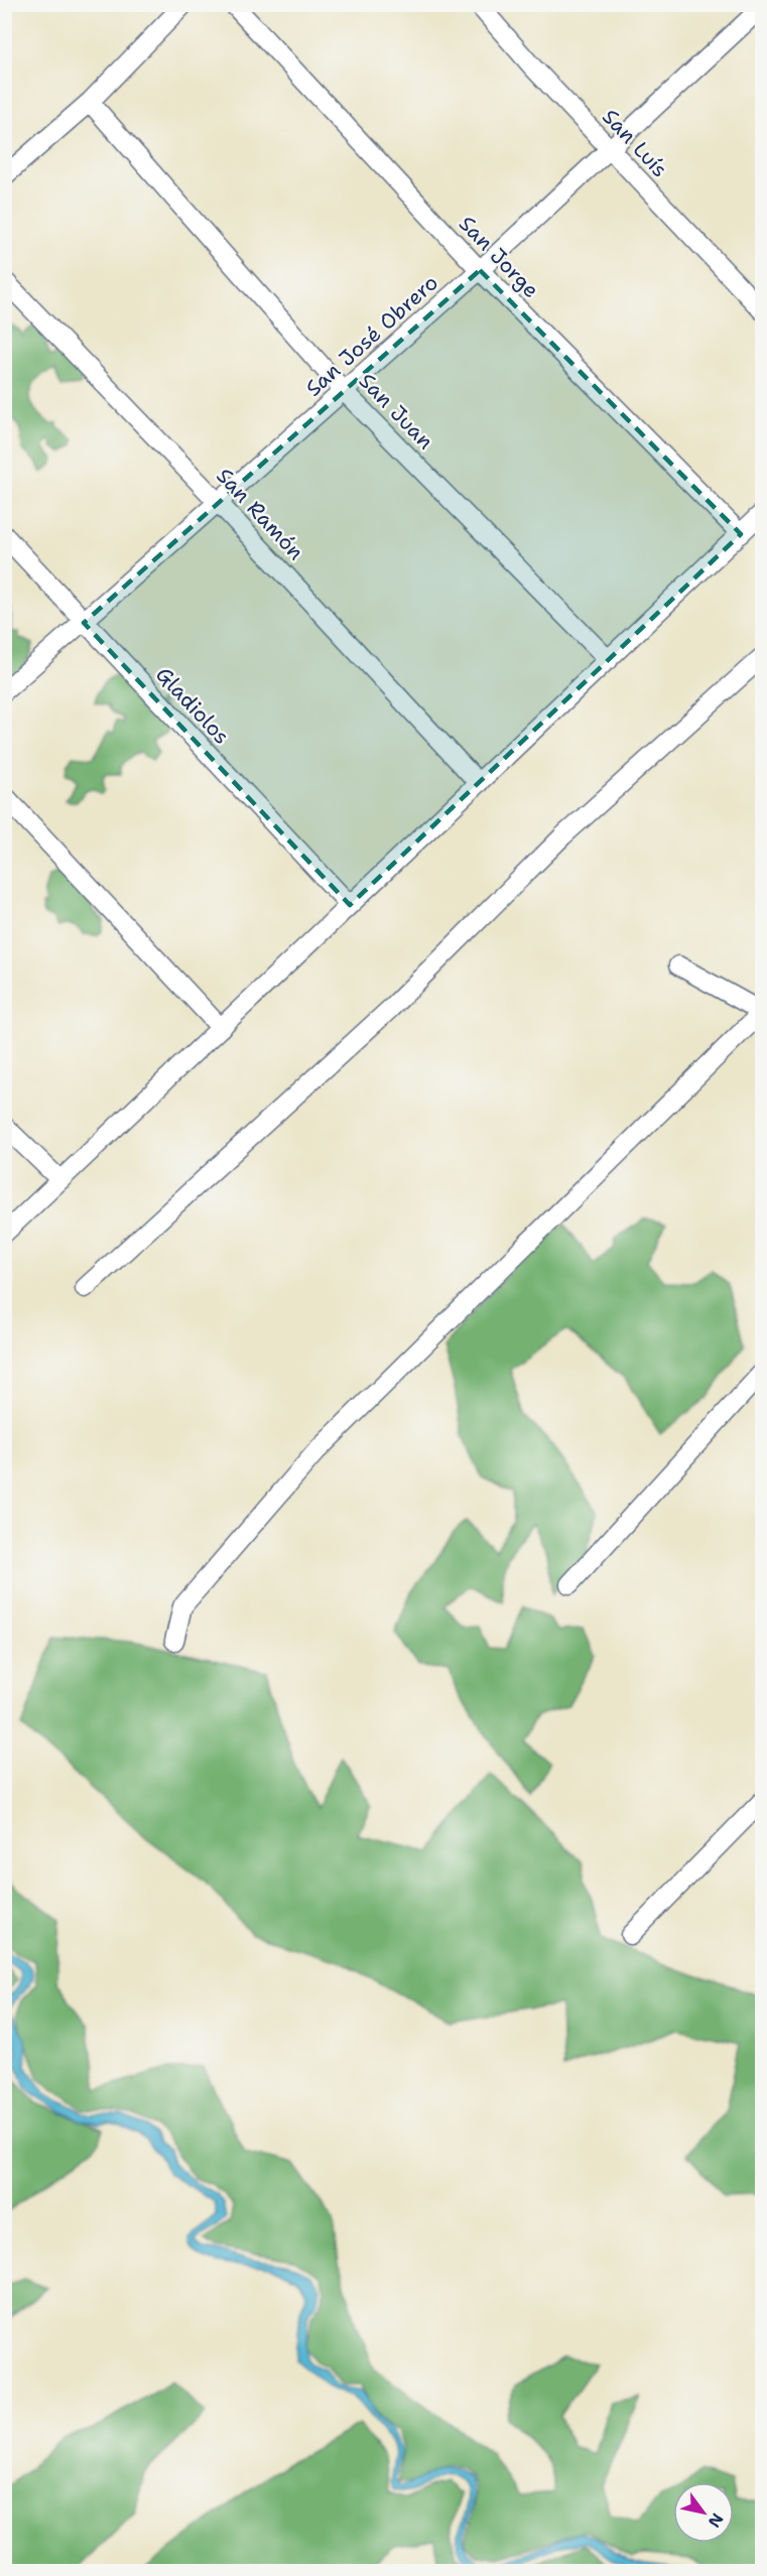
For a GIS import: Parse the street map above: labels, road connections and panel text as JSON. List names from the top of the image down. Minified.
{"streets":{"street":["San Luís","San Jorge","San José Obrero","San Juan","San Ramón","Gladiolos"]},"crossings":[["San Luís","San José Obrero"],["San Jorge","San José Obrero"],["San José Obrero","San Juan"],["San José Obrero","San Ramón"],["San José Obrero","Gladiolos"]],"north":"bottom right"}
